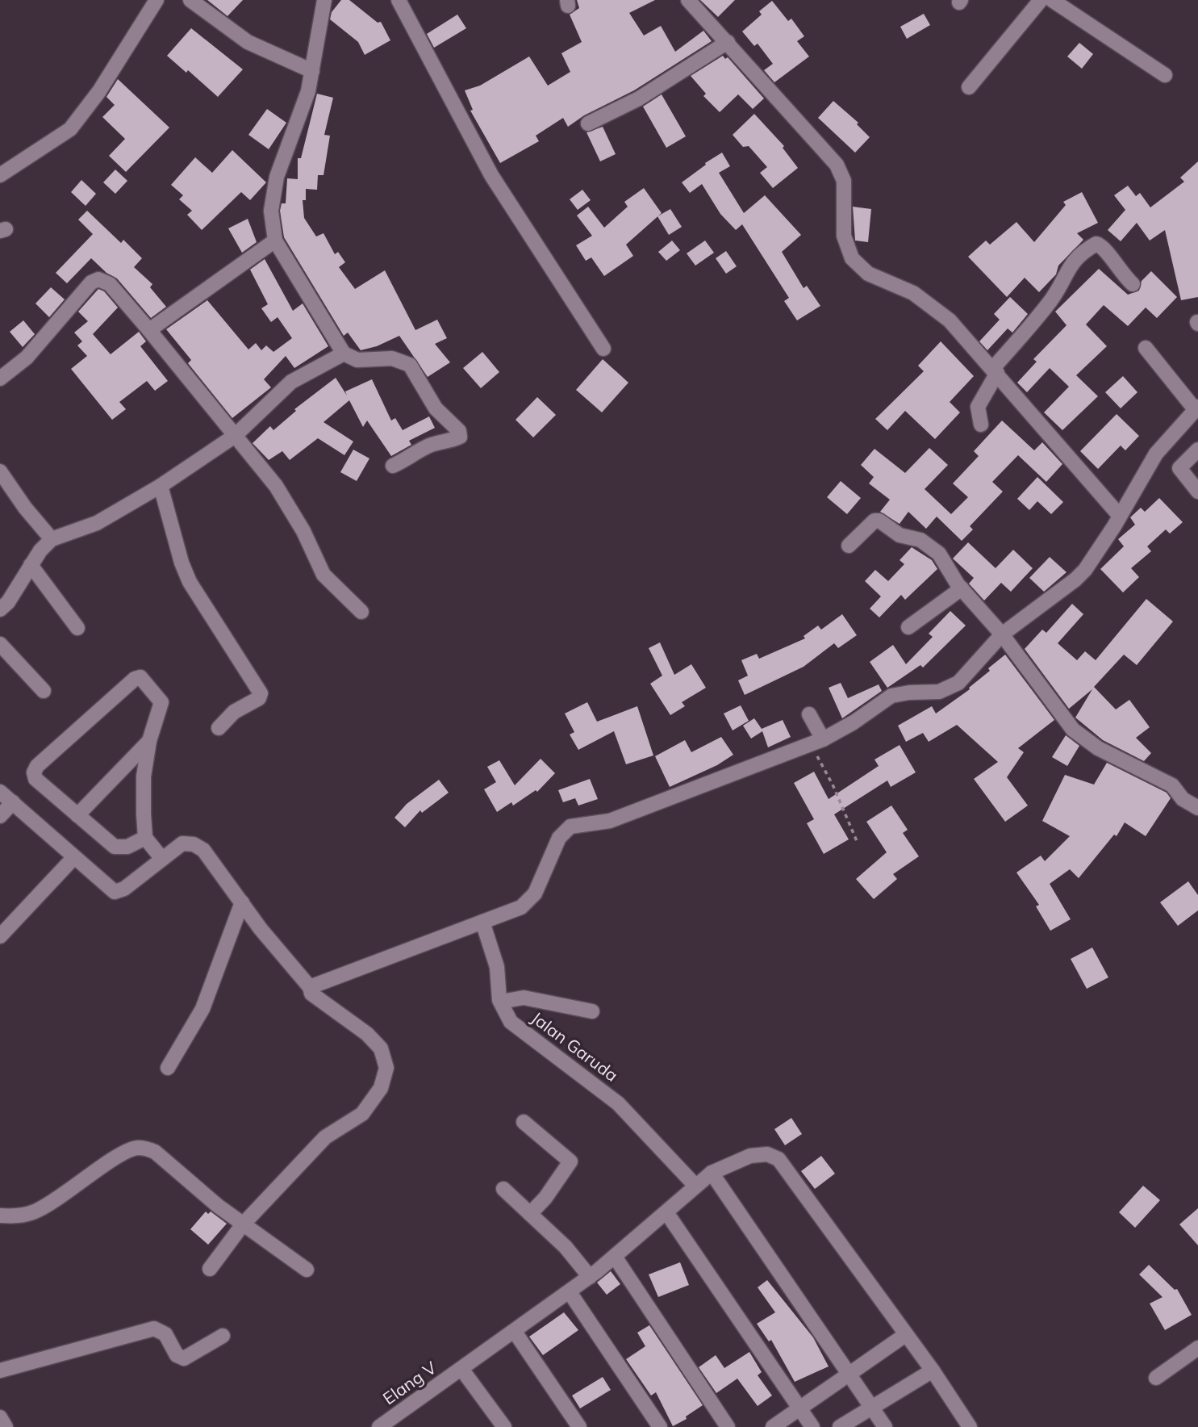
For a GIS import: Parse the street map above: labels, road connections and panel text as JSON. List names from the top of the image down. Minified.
{"streets":{"street":["Jalan Garuda","Elang V"]},"crossings":[["Jalan Garuda","Elang V"]]}
